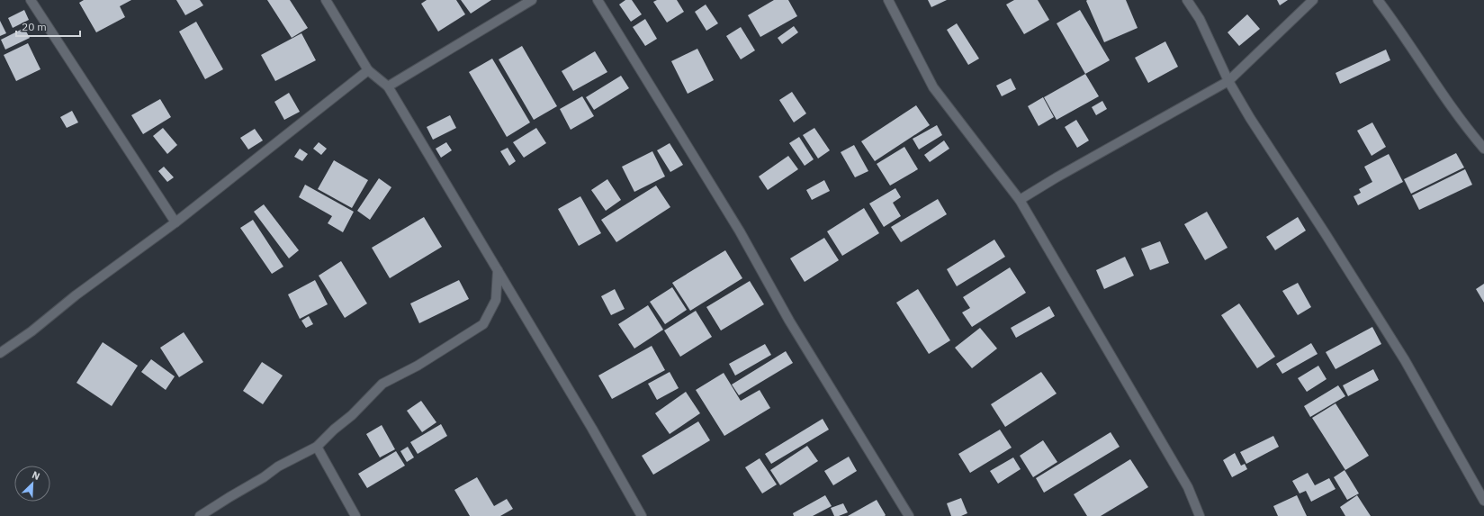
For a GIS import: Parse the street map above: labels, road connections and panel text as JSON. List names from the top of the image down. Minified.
{"scale_bar":"20 m","north":"top right"}
